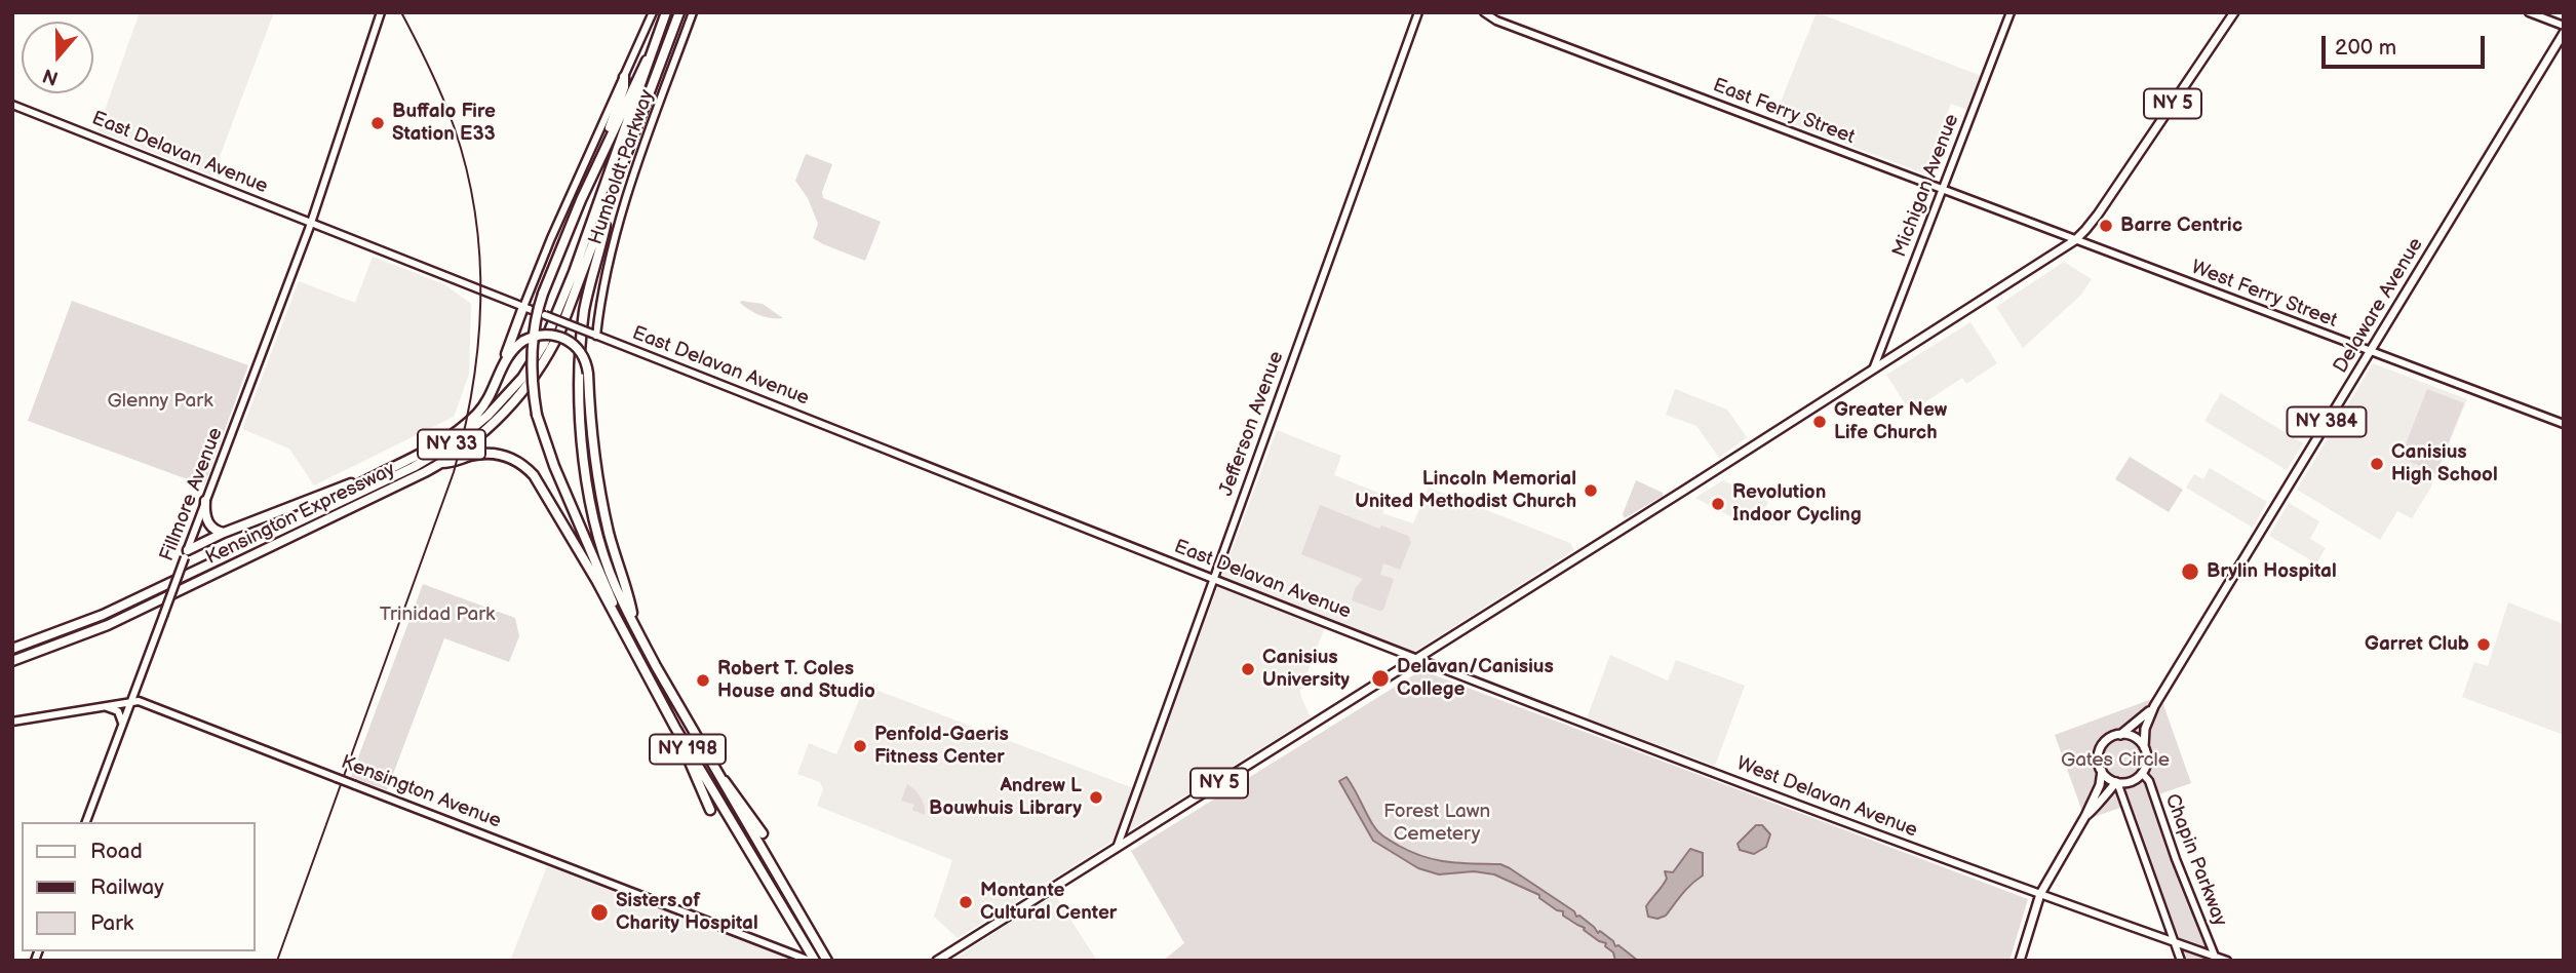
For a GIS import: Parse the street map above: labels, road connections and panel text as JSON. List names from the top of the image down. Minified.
{"streets":{"highway":["NY 33","Kensington Expressway","NY 198"],"main road":["NY 5","Delaware Avenue","NY 384"],"street":["East Ferry Street","East Delavan Avenue","Humboldt Parkway","Michigan Avenue","West Ferry Street","Jefferson Avenue","Fillmore Avenue","Kensington Avenue","West Delavan Avenue","Chapin Parkway"]},"crossings":[["NY 5","East Ferry Street"],["NY 5","East Delavan Avenue"],["NY 5","Michigan Avenue"],["NY 5","West Ferry Street"],["NY 5","Jefferson Avenue"],["NY 5","West Delavan Avenue"],["East Ferry Street","Michigan Avenue"],["East Ferry Street","West Ferry Street"],["East Delavan Avenue","Humboldt Parkway"],["East Delavan Avenue","Jefferson Avenue"],["East Delavan Avenue","Fillmore Avenue"],["East Delavan Avenue","West Delavan Avenue"],["West Ferry Street","Delaware Avenue"],["Delaware Avenue","NY 384"],["Delaware Avenue","Chapin Parkway"],["NY 384","West Delavan Avenue"],["NY 384","Chapin Parkway"],["Fillmore Avenue","Kensington Avenue"],["NY 198","Kensington Avenue"],["West Delavan Avenue","Chapin Parkway"]],"parks":["Glenny Park","Trinidad Park","Gates Circle","Forest Lawn Cemetery"],"places":["Buffalo Fire Station E33","Barre Centric","Greater New Life Church","Canisius High School","Lincoln Memorial United Methodist Church","Revolution Indoor Cycling","Brylin Hospital","Garret Club","Canisius University","Delavan/Canisius College","Robert T. Coles House and Studio","Penfold-Gaeris Fitness Center","Andrew L Bouwhuis Library","Montante Cultural Center","Sisters of Charity Hospital"],"legend":["Road","Railway","Park"],"scale_bar":"200 m","north":"bottom"}
